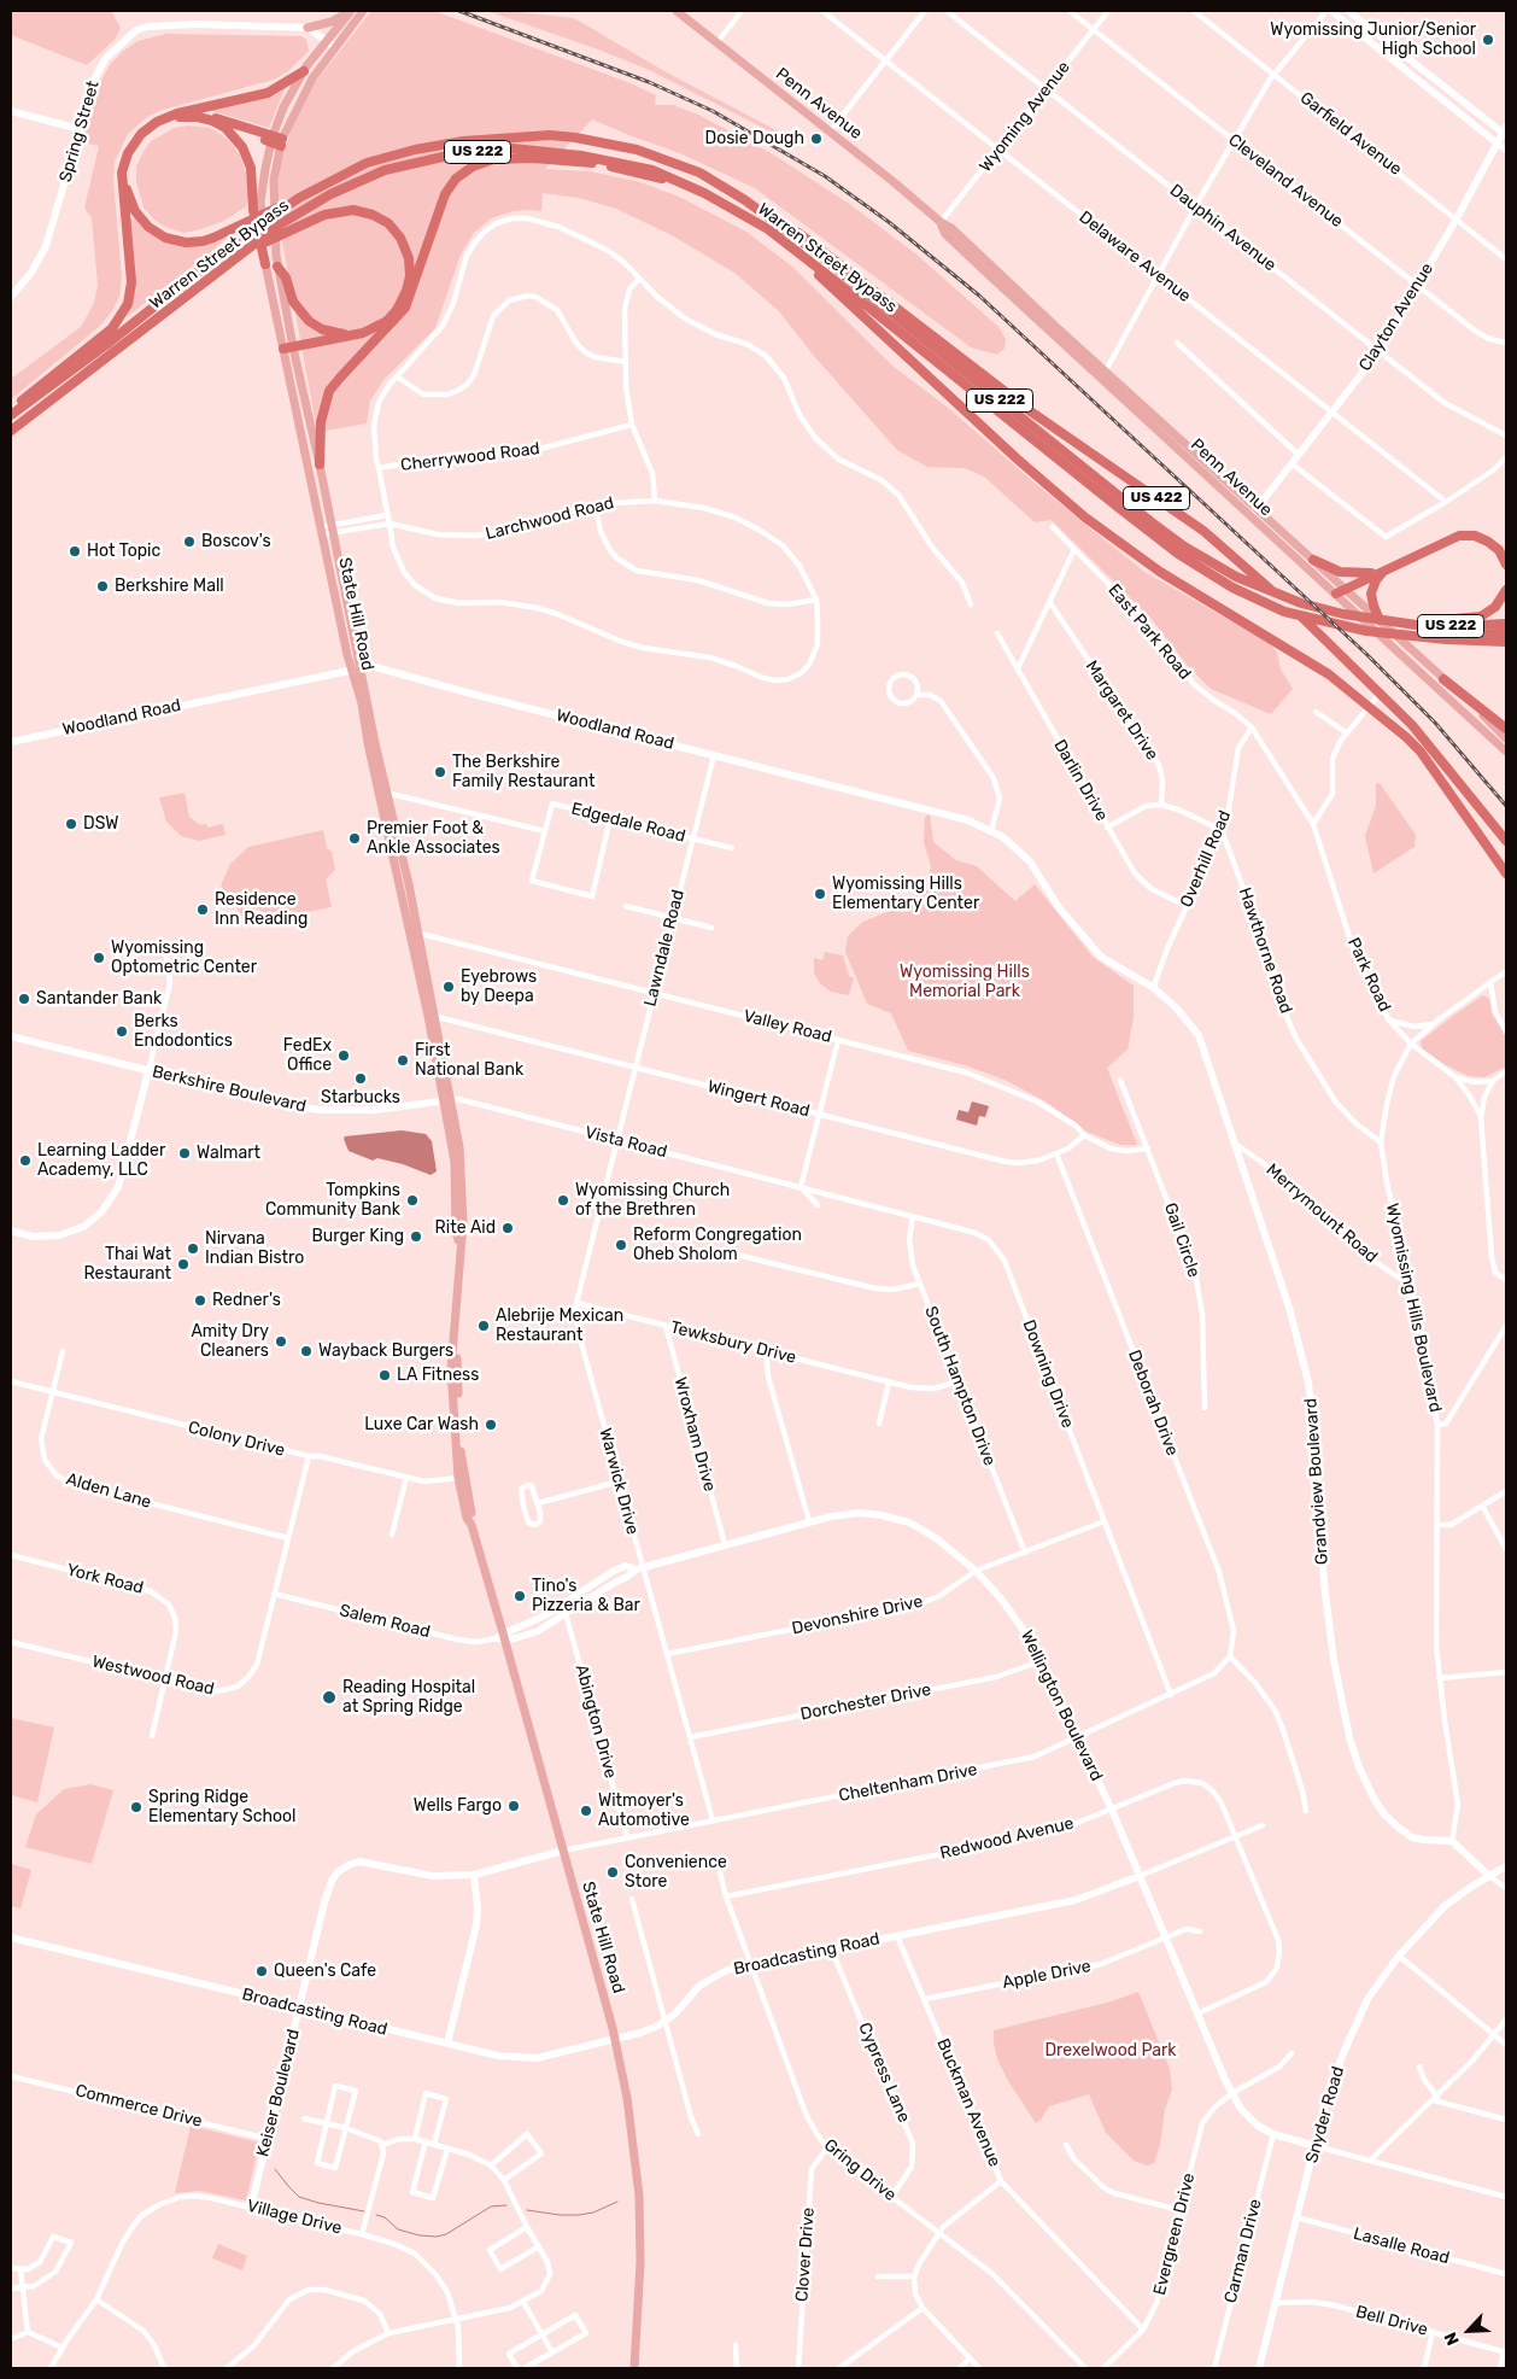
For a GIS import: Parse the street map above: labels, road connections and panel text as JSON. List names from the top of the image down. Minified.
{"streets":{"highway":["US 222","Warren Street Bypass","US 422"],"main road":["Penn Avenue","State Hill Road"],"street":["Wyoming Avenue","Spring Street","Garfield Avenue","Cleveland Avenue","Dauphin Avenue","Delaware Avenue","Clayton Avenue","Cherrywood Road","Larchwood Road","East Park Road","Margaret Drive","Woodland Road","Darlin Drive","Edgedale Road","Overhill Road","Lawndale Road","Hawthorne Road","Park Road","Valley Road","Berkshire Boulevard","Wingert Road","Vista Road","Merrymount Road","Gail Circle","Wyomissing Hills Boulevard","Tewksbury Drive","Downing Drive","South Hampton Drive","Deborah Drive","Wroxham Drive","Colony Drive","Warwick Drive","Grandview Boulevard","Alden Lane","York Road","Devonshire Drive","Salem Road","Westwood Road","Dorchester Drive","Wellington Boulevard","Abington Drive","Cheltenham Drive","Redwood Avenue","Broadcasting Road","Apple Drive","Cypress Lane","Keiser Boulevard","Buckman Avenue","Commerce Drive","Snyder Road","Gring Drive","Village Drive","Evergreen Drive","Lasalle Road","Carman Drive","Clover Drive","Bell Drive"]},"crossings":[["Penn Avenue","Wyoming Avenue"],["Penn Avenue","Clayton Avenue"],["Wyoming Avenue","Cleveland Avenue"],["Wyoming Avenue","Dauphin Avenue"],["Wyoming Avenue","Delaware Avenue"],["Garfield Avenue","Clayton Avenue"],["US 222","Warren Street Bypass"],["Cleveland Avenue","Clayton Avenue"],["Dauphin Avenue","Clayton Avenue"],["Warren Street Bypass","US 422"],["Delaware Avenue","Clayton Avenue"],["State Hill Road","Woodland Road"],["State Hill Road","Valley Road"],["State Hill Road","Berkshire Boulevard"],["State Hill Road","Wingert Road"],["State Hill Road","Vista Road"],["State Hill Road","Colony Drive"],["State Hill Road","Salem Road"],["State Hill Road","Wellington Boulevard"],["State Hill Road","Cheltenham Drive"],["State Hill Road","Broadcasting Road"],["State Hill Road","Keiser Boulevard"],["East Park Road","Overhill Road"],["East Park Road","Park Road"],["Woodland Road","Overhill Road"],["Woodland Road","Lawndale Road"],["Woodland Road","Grandview Boulevard"],["Darlin Drive","Overhill Road"],["Edgedale Road","Lawndale Road"],["Overhill Road","Hawthorne Road"],["Overhill Road","Park Road"],["Overhill Road","Grandview Boulevard"],["Lawndale Road","Valley Road"],["Lawndale Road","Wingert Road"],["Lawndale Road","Vista Road"],["Lawndale Road","Warwick Drive"],["Hawthorne Road","Wyomissing Hills Boulevard"],["Park Road","Wyomissing Hills Boulevard"],["Valley Road","Wingert Road"],["Valley Road","Gail Circle"],["Berkshire Boulevard","Vista Road"],["Wingert Road","Deborah Drive"],["Vista Road","Downing Drive"],["Vista Road","Warwick Drive"],["Merrymount Road","Wyomissing Hills Boulevard"],["Merrymount Road","Grandview Boulevard"],["Wyomissing Hills Boulevard","Grandview Boulevard"],["Tewksbury Drive","South Hampton Drive"],["Tewksbury Drive","Wroxham Drive"],["Tewksbury Drive","Warwick Drive"],["Downing Drive","South Hampton Drive"],["Downing Drive","Devonshire Drive"],["Downing Drive","Cheltenham Drive"],["South Hampton Drive","Devonshire Drive"],["Deborah Drive","Cheltenham Drive"],["Wroxham Drive","Wellington Boulevard"],["Colony Drive","Alden Lane"],["Colony Drive","Westwood Road"],["Warwick Drive","Devonshire Drive"],["Warwick Drive","Dorchester Drive"],["Warwick Drive","Wellington Boulevard"],["Warwick Drive","Cheltenham Drive"],["Alden Lane","Westwood Road"],["York Road","Westwood Road"],["Devonshire Drive","Wellington Boulevard"],["Salem Road","Westwood Road"],["Salem Road","Wellington Boulevard"],["Dorchester Drive","Wellington Boulevard"],["Wellington Boulevard","Abington Drive"],["Wellington Boulevard","Cheltenham Drive"],["Wellington Boulevard","Redwood Avenue"],["Wellington Boulevard","Broadcasting Road"],["Wellington Boulevard","Apple Drive"],["Wellington Boulevard","Snyder Road"],["Wellington Boulevard","Evergreen Drive"],["Wellington Boulevard","Carman Drive"],["Abington Drive","Cheltenham Drive"],["Cheltenham Drive","Keiser Boulevard"],["Redwood Avenue","Broadcasting Road"],["Redwood Avenue","Gring Drive"],["Broadcasting Road","Cypress Lane"],["Broadcasting Road","Keiser Boulevard"],["Broadcasting Road","Buckman Avenue"],["Broadcasting Road","Gring Drive"],["Apple Drive","Buckman Avenue"],["Cypress Lane","Gring Drive"],["Keiser Boulevard","Commerce Drive"],["Keiser Boulevard","Village Drive"],["Buckman Avenue","Evergreen Drive"],["Snyder Road","Lasalle Road"],["Snyder Road","Bell Drive"],["Gring Drive","Clover Drive"]],"parks":["Wyomissing Hills Memorial Park","Drexelwood Park"],"places":["Wyomissing Junior/Senior High School","Dosie Dough","Boscov's","Hot Topic","Berkshire Mall","The Berkshire Family Restaurant","DSW","Premier Foot & Ankle Associates","Wyomissing Hills Elementary Center","Residence Inn Reading","Wyomissing Optometric Center","Eyebrows by Deepa","Santander Bank","Berks Endodontics","FedEx Office","First National Bank","Starbucks","Walmart","Learning Ladder Academy, LLC","Tompkins Community Bank","Wyomissing Church of the Brethren","Rite Aid","Burger King","Reform Congregation Oheb Sholom","Nirvana Indian Bistro","Thai Wat Restaurant","Redner's","Alebrije Mexican Restaurant","Amity Dry Cleaners","Wayback Burgers","LA Fitness","Luxe Car Wash","Tino's Pizzeria & Bar","Reading Hospital at Spring Ridge","Wells Fargo","Spring Ridge Elementary School","Witmoyer's Automotive","Convenience Store","Queen's Cafe"],"north":"bottom left"}
